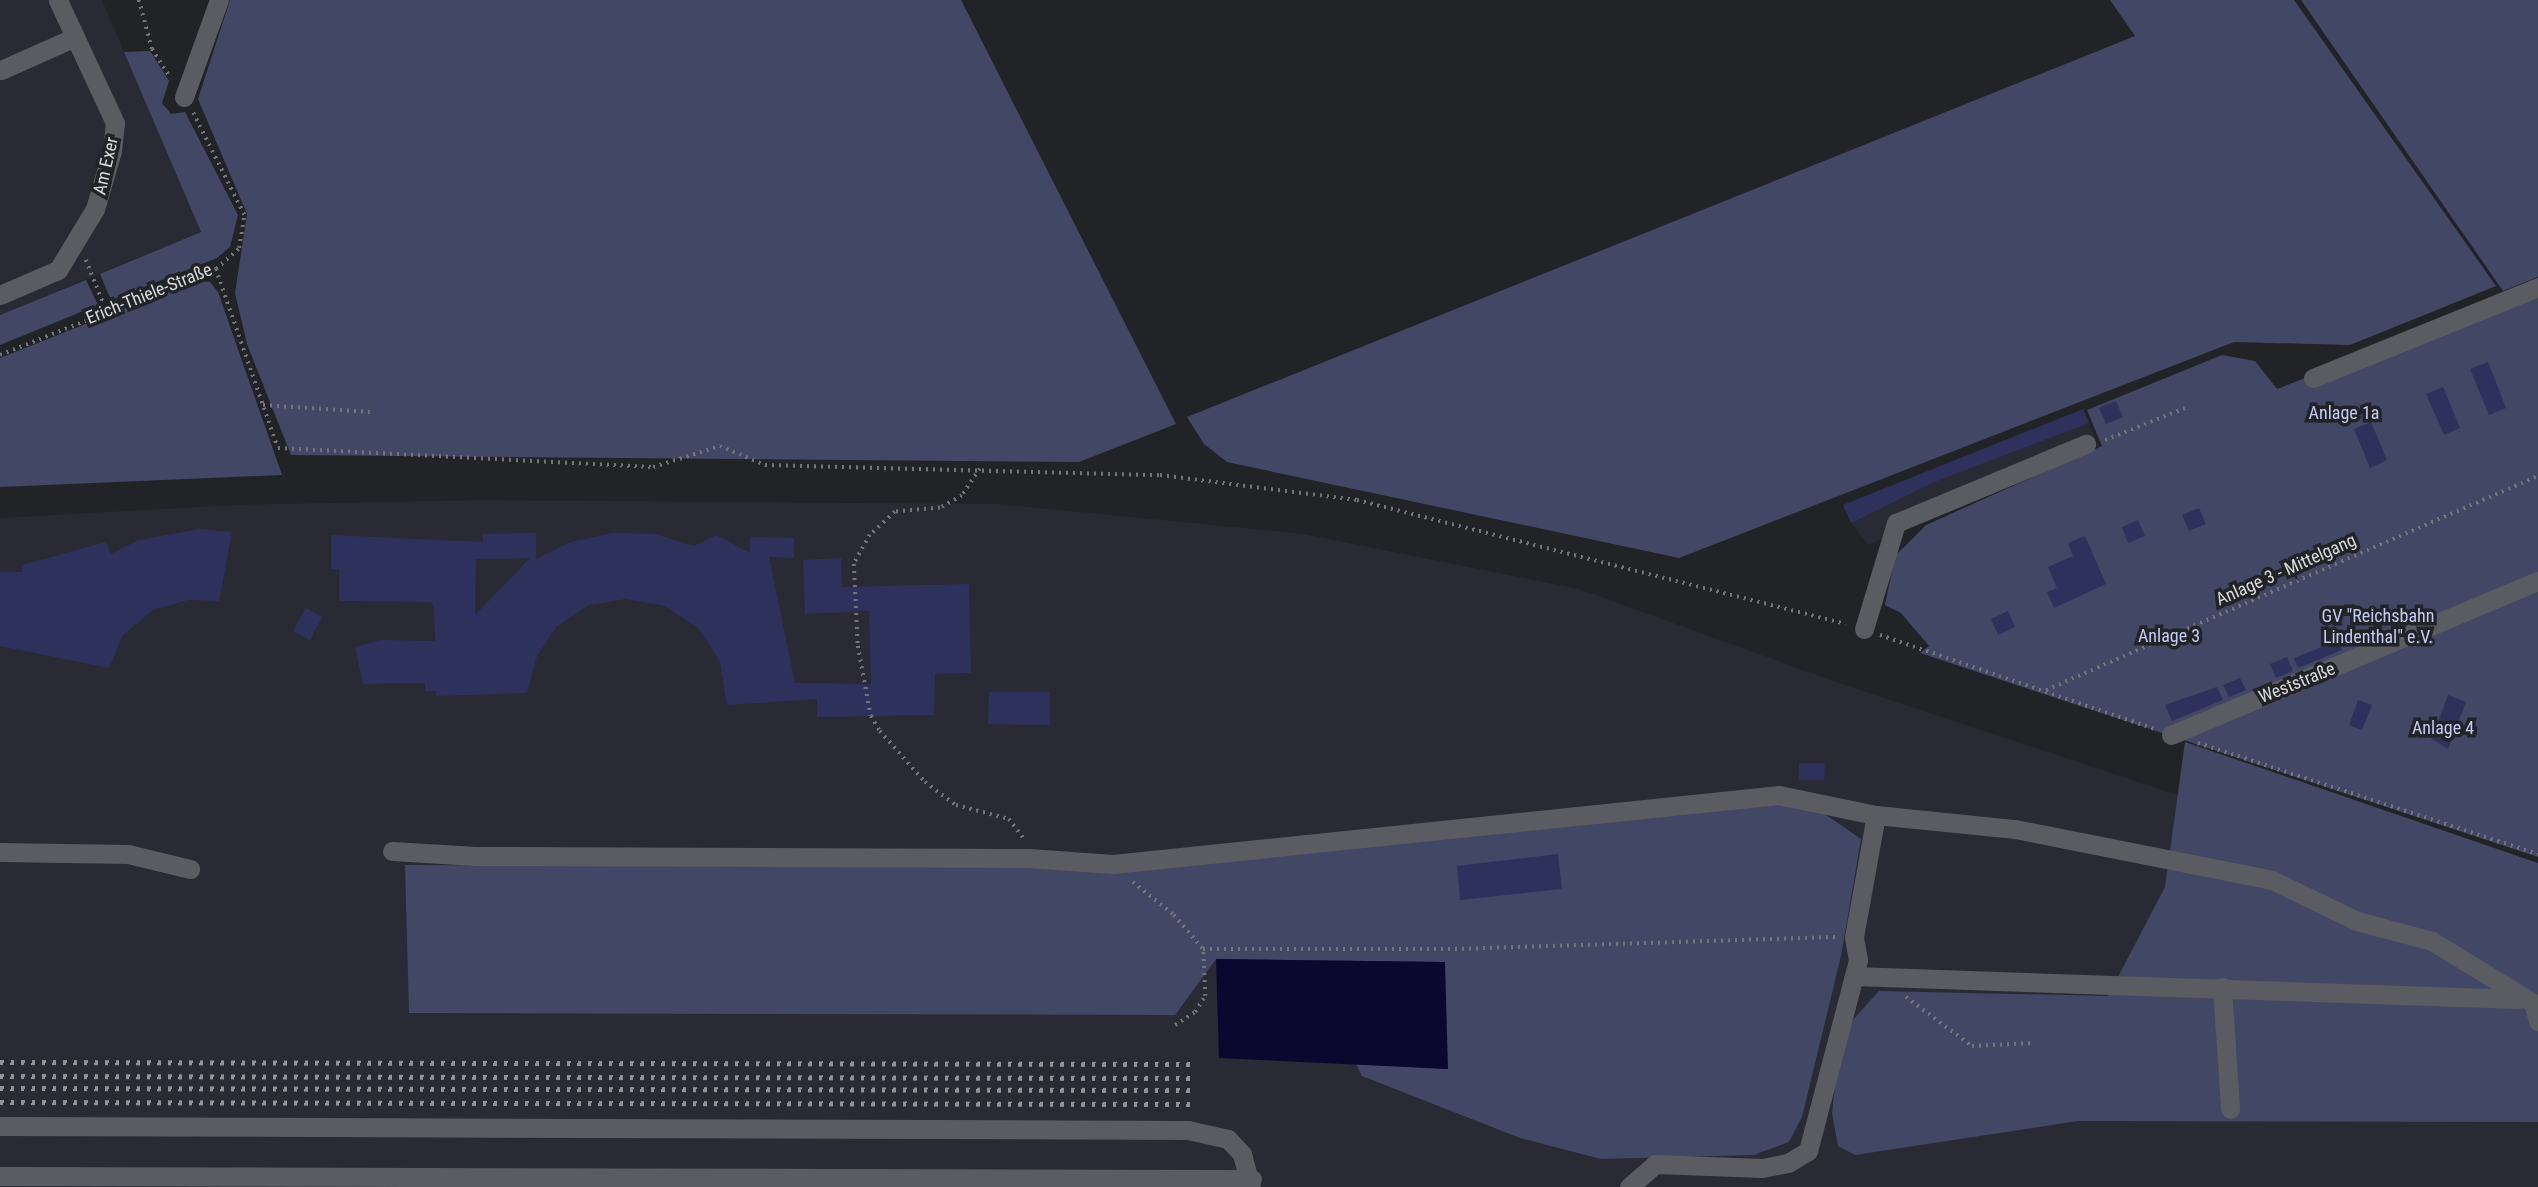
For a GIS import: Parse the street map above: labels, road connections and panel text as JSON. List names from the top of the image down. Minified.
{"streets":{"street":["Am Exer","Weststraße"],"path":["Erich-Thiele-Straße","Anlage 3 - Mittelgang"]},"parks":["Anlage 1a","GV \"Reichsbahn Lindenthal\" e.V.","Anlage 3","Anlage 4"]}
